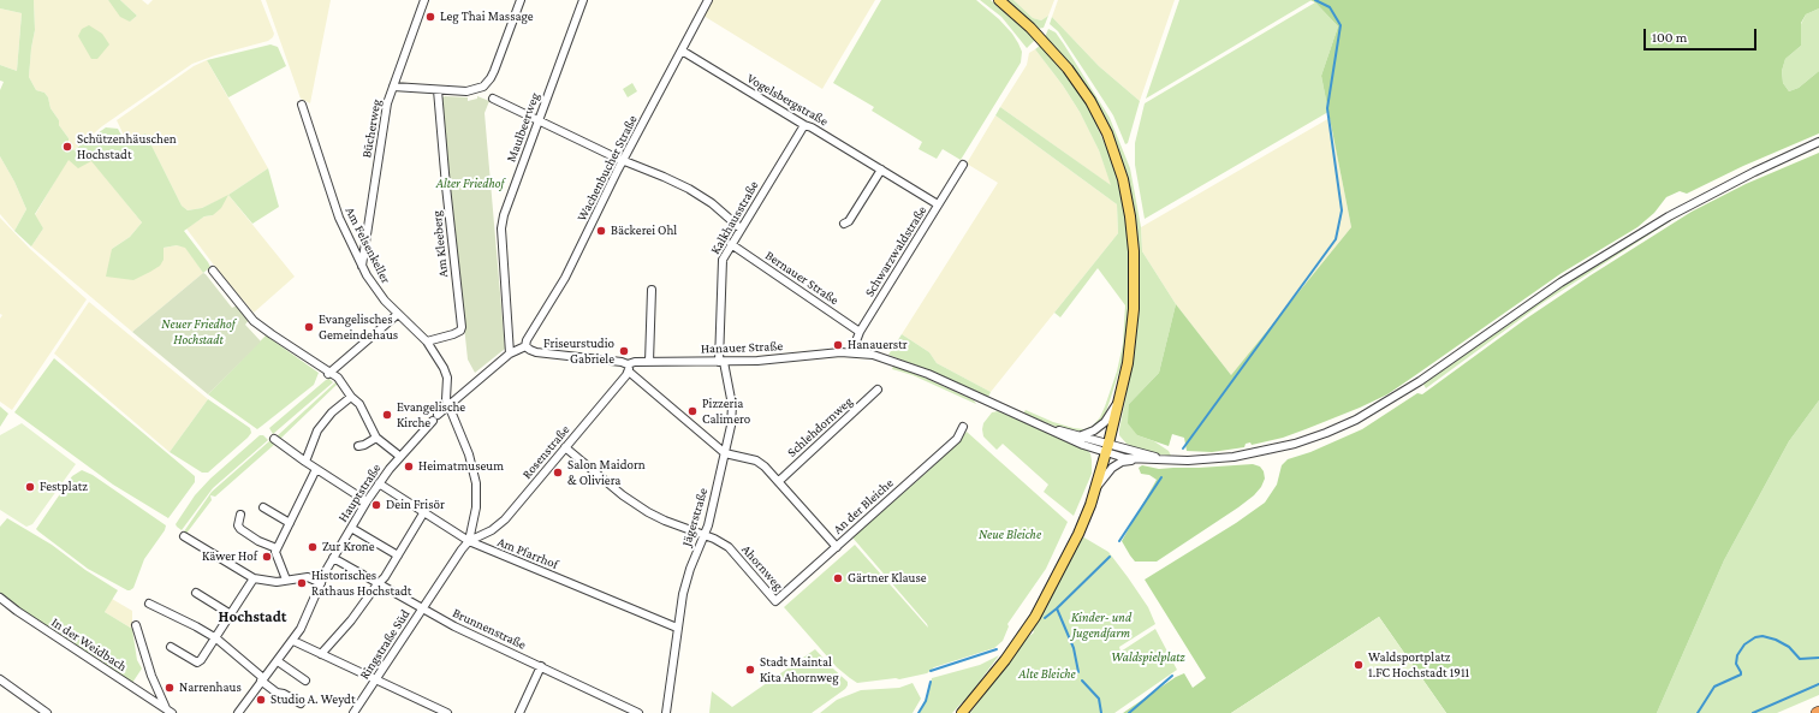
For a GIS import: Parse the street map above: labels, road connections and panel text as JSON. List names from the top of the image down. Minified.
{"streets":{"street":["Vogelsbergstraße","Maulbeerweg","Bücherweg","Wachenbucher Straße","Kalkhausstraße","Am Kleeberg","Am Felsenkeller","Schwarzwaldstraße","Bernauer Straße","Hanauer Straße","Schlehdornweg","Rosenstraße","Hauptstraße","An der Bleiche","Jägerstraße","Am Pfarrhof","Ahornweg","Brunnenstraße","In der Weidbach","Ringstraße Süd"]},"crossings":[["Vogelsbergstraße","Wachenbucher Straße"],["Vogelsbergstraße","Kalkhausstraße"],["Vogelsbergstraße","Schwarzwaldstraße"],["Bücherweg","Am Felsenkeller"],["Wachenbucher Straße","Hanauer Straße"],["Kalkhausstraße","Bernauer Straße"],["Kalkhausstraße","Hanauer Straße"],["Kalkhausstraße","Jägerstraße"],["Am Kleeberg","Am Felsenkeller"],["Am Felsenkeller","Hauptstraße"],["Am Felsenkeller","Ringstraße Süd"],["Schwarzwaldstraße","Bernauer Straße"],["Schwarzwaldstraße","Hanauer Straße"],["Hanauer Straße","Rosenstraße"],["Rosenstraße","Am Pfarrhof"],["Rosenstraße","Ahornweg"],["Rosenstraße","Ringstraße Süd"],["Hauptstraße","Am Pfarrhof"],["Hauptstraße","Brunnenstraße"],["Hauptstraße","Ringstraße Süd"],["An der Bleiche","Ahornweg"],["Jägerstraße","Am Pfarrhof"],["Jägerstraße","Ahornweg"],["Am Pfarrhof","Ringstraße Süd"],["Brunnenstraße","Ringstraße Süd"]],"districts":["Hochstadt"],"parks":["Alter Friedhof","Neuer Friedhof Hochstadt","Neue Bleiche","Kinder- und Jugendfarm","Waldspielplatz","Alte Bleiche"],"places":["Leg Thai Massage","Schützenhäuschen Hochstadt","Bäckerei Ohl","Evangelisches Gemeindehaus","Hanauerstr","Friseurstudio Gabriele","Pizzeria Calimero","Evangelische Kirche","Heimatmuseum","Salon Maidorn & Oliviera","Festplatz","Dein Frisör","Zur Krone","Käwer Hof","Gärtner Klause","Historisches Rathaus Hochstadt","Waldsportplatz 1.FC Hochstadt 1911","Stadt Maintal Kita Ahornweg","Narrenhaus","Studio A. Weydt"],"scale_bar":"100 m"}
